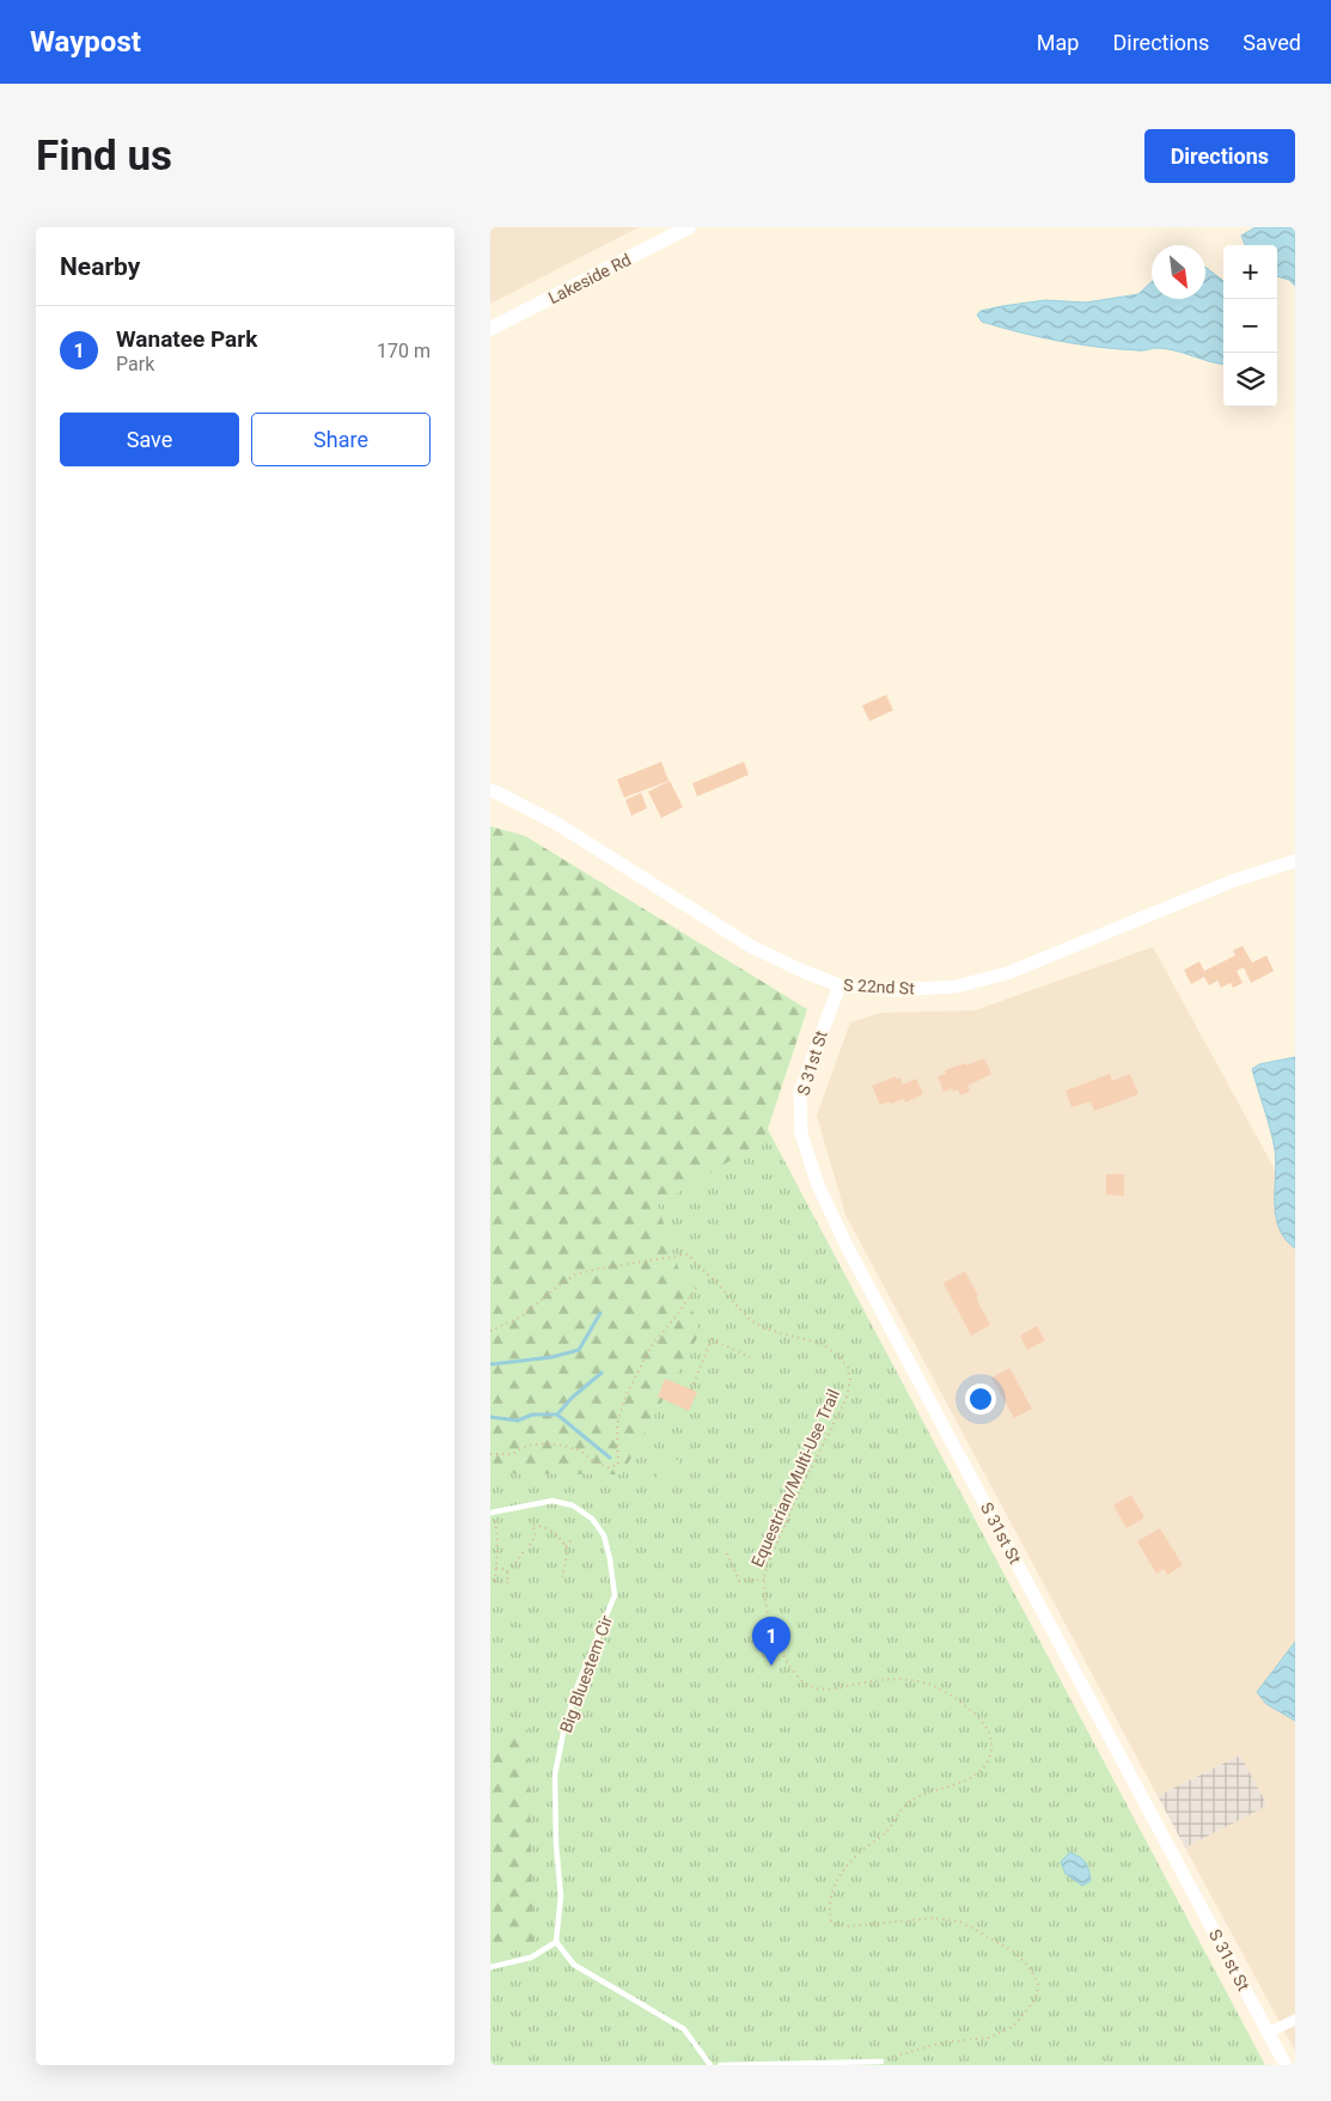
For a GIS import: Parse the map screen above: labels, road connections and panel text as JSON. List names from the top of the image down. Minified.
{"streets":{"main road":["Lakeside Rd"],"street":["S 22nd St","S 31st St"],"lane":["Big Bluestem Cir"],"path":["Equestrian/Multi-Use Trail"]},"crossings":[["S 22nd St","S 31st St"]],"north":"bottom right","page":{"header":"Waypost","nav":["Map","Directions","Saved"],"buttons":["Directions",["Save","Share"]],"title":"Find us","heading":"Nearby","map_buttons":["+","−"],"list":[{"mark":"1","name":"Wanatee Park","note":"Park","value":"170 m"}],"pins":"1"}}
